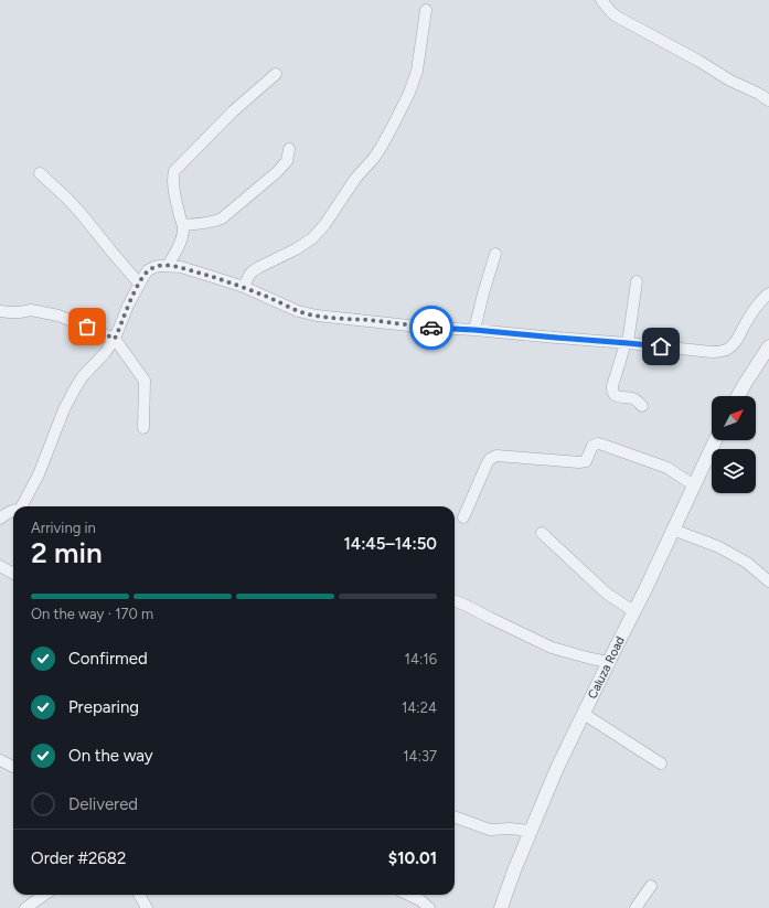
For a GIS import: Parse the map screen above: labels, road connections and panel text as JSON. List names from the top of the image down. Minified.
{"streets":{"street":["Caluza Road"]},"north":"top right","page":{"heading":["2 min","Arriving in","14:45–14:50"],"panel":["Order #2682","$10.01"],"bar":"On the way · 170 m","list":[["Confirmed","14:16"],["Preparing","14:24"],["On the way","14:37"],"Delivered"]}}
